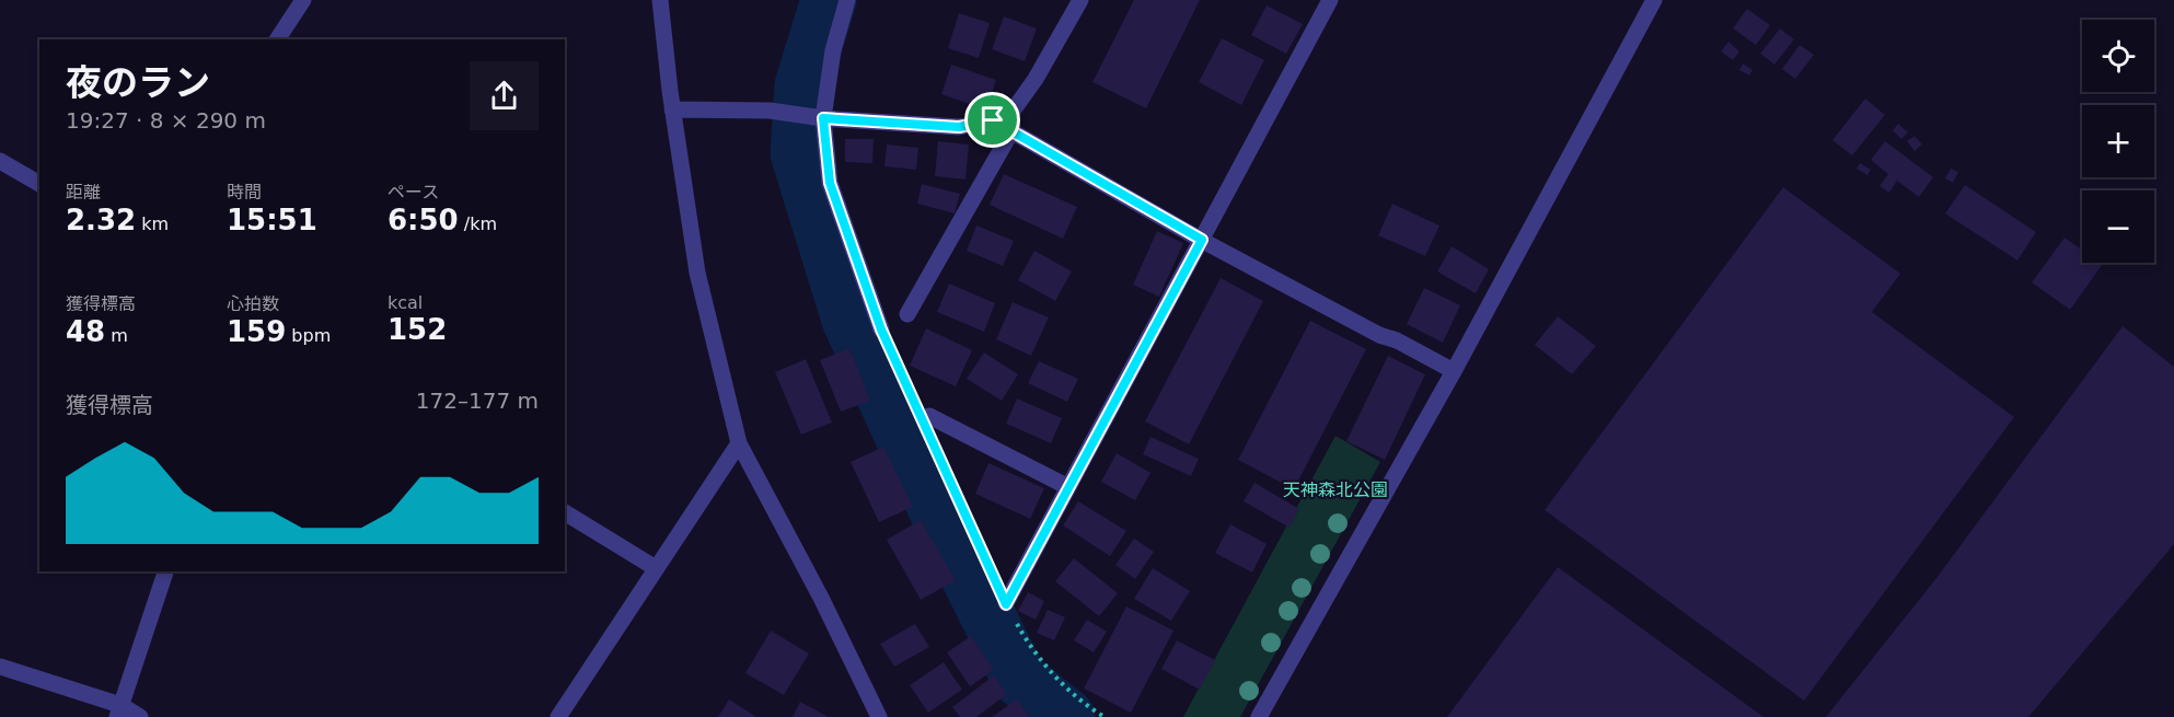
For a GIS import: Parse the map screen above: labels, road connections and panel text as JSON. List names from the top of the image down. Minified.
{"parks":["天神森北公園"],"page":{"map_buttons":["+","−"],"heading":["夜のラン","19:27 · 8 × 290 m"],"stats":[["距離","2.32 km"],["時間","15:51"],["ペース","6:50 /km"],["獲得標高","48 m"],["心拍数","159 bpm"],["kcal","152"]],"chart":["獲得標高","172–177 m"]}}
